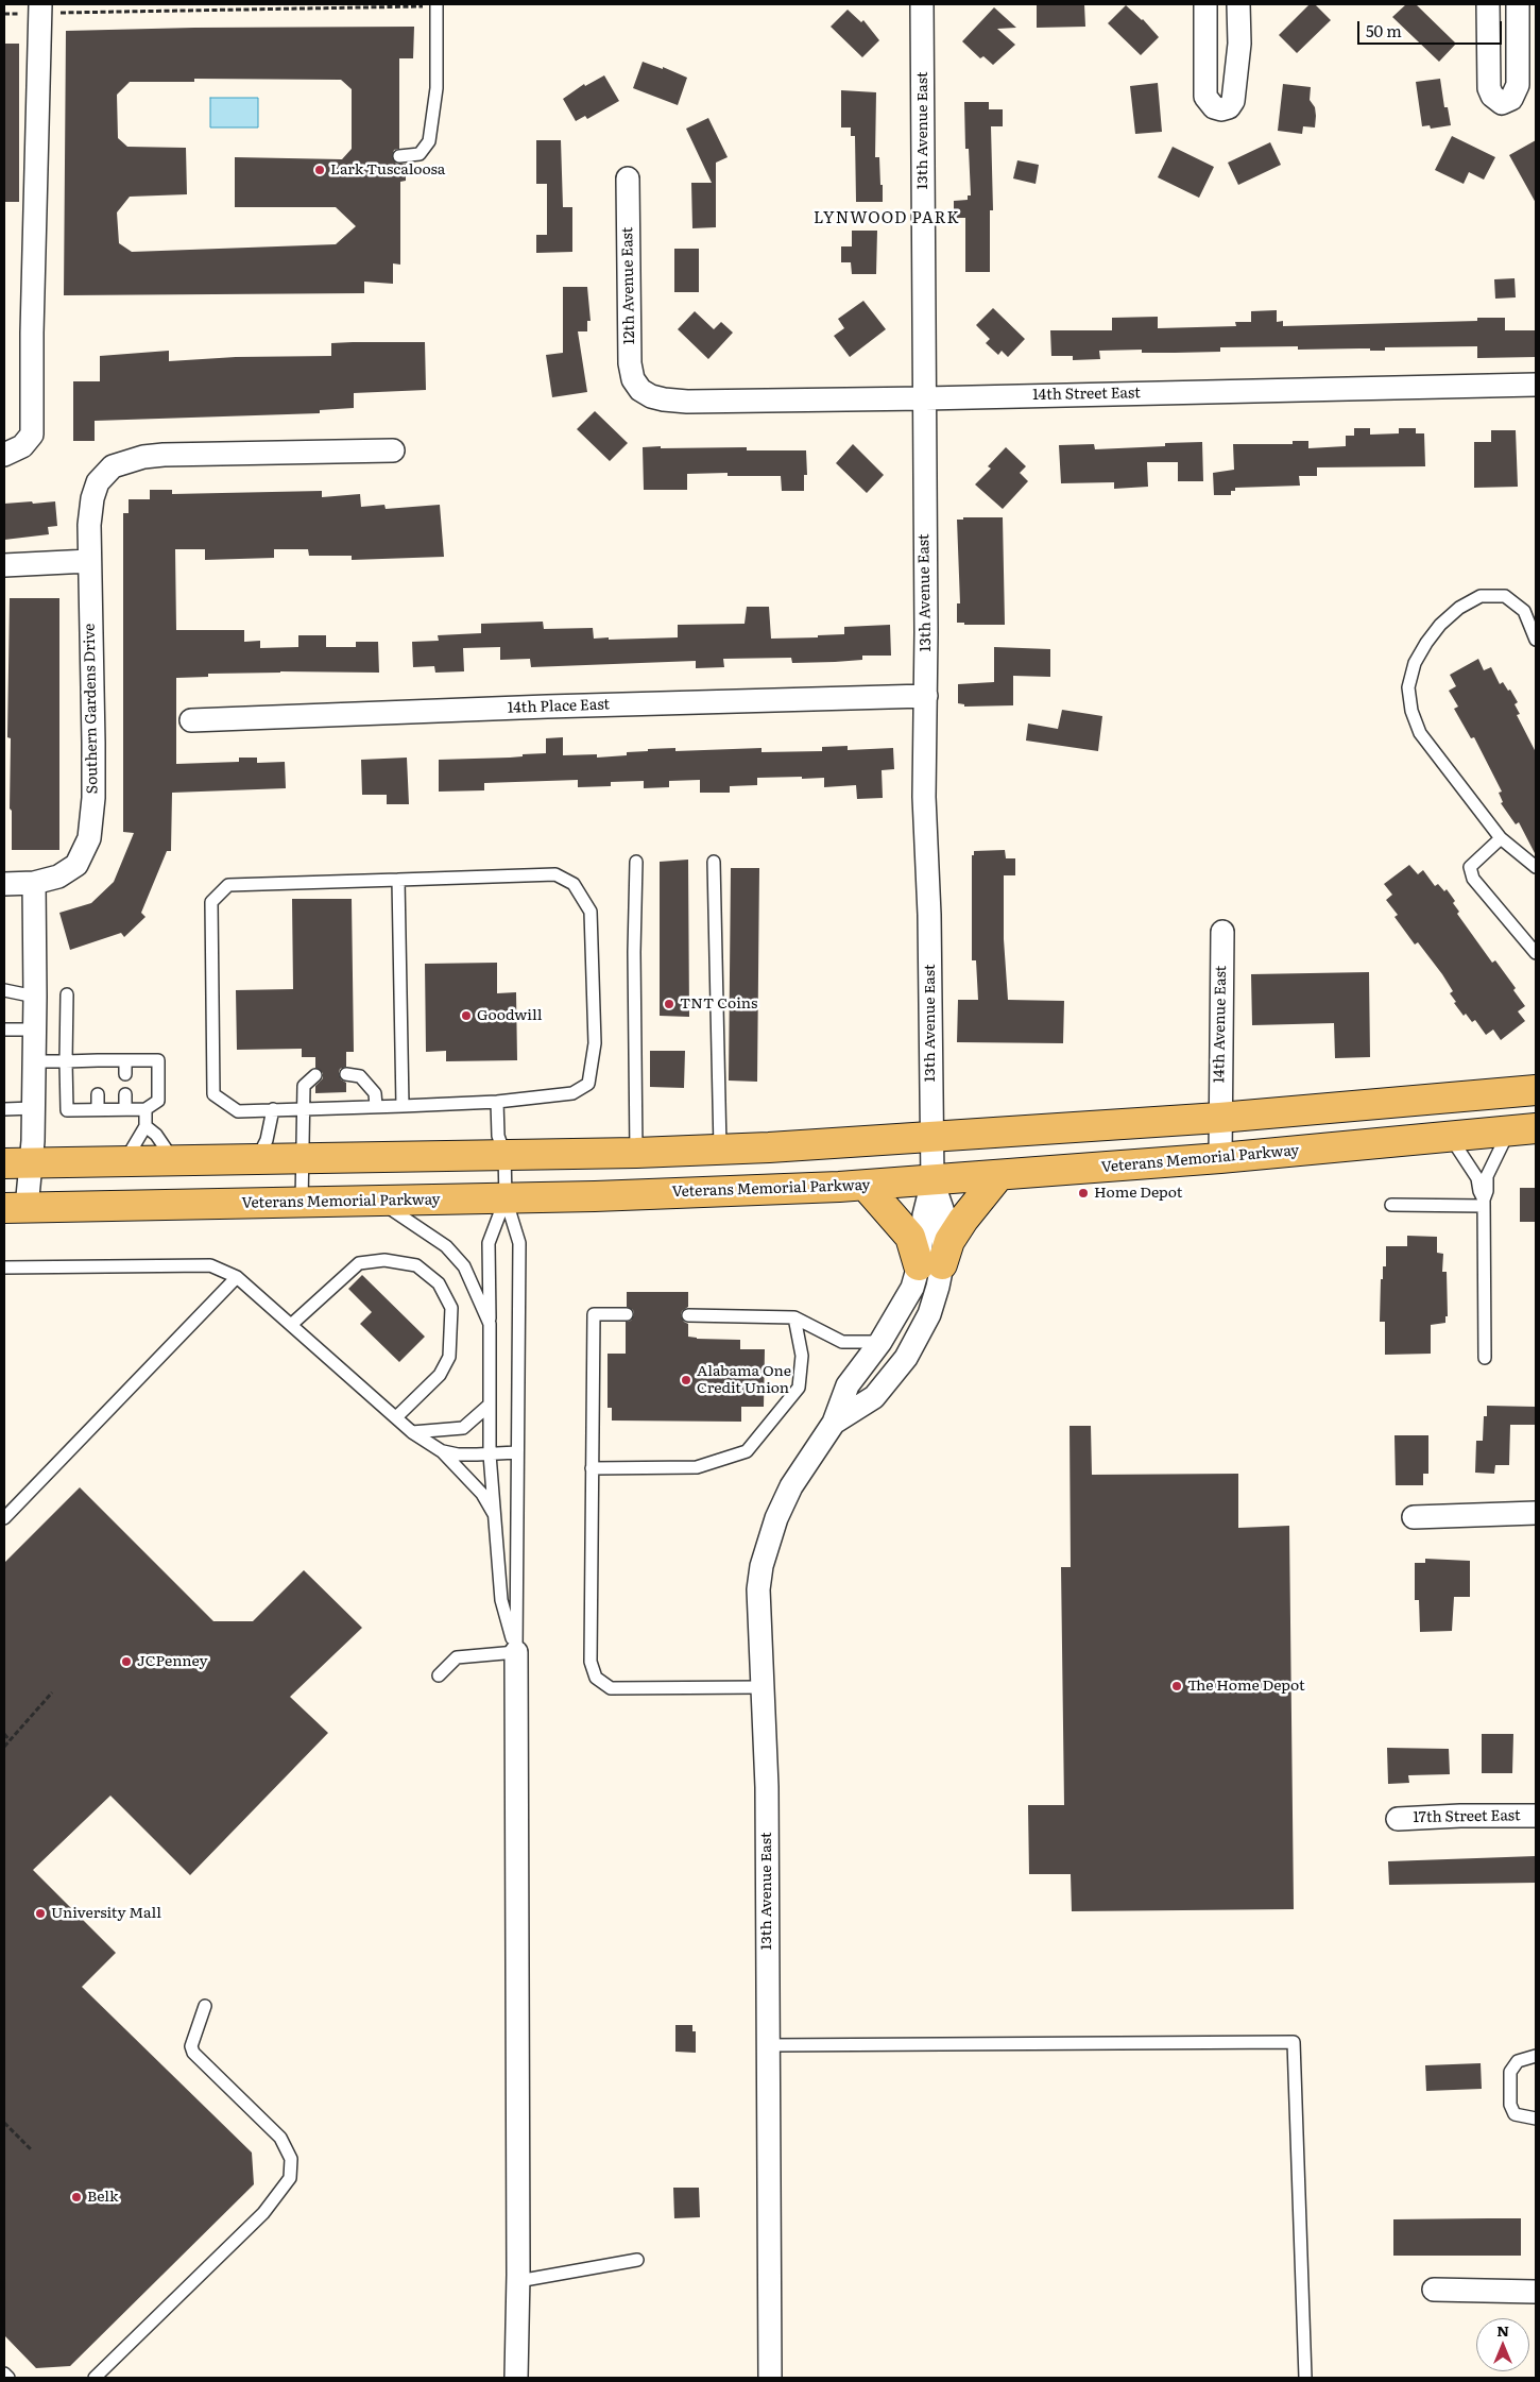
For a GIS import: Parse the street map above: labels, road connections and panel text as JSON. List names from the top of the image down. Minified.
{"streets":{"main road":["Veterans Memorial Parkway"],"street":["13th Avenue East","12th Avenue East","14th Street East","14th Place East","Southern Gardens Drive","14th Avenue East","17th Street East"]},"crossings":[["13th Avenue East","14th Street East"],["13th Avenue East","14th Place East"],["13th Avenue East","Veterans Memorial Parkway"],["12th Avenue East","14th Street East"],["14th Avenue East","Veterans Memorial Parkway"]],"districts":["LYNWOOD PARK"],"places":["Lark Tuscaloosa","TNT Coins","Goodwill","Home Depot","Alabama One Credit Union","JCPenney","The Home Depot","University Mall","Belk"],"scale_bar":"50 m","north":"top"}
